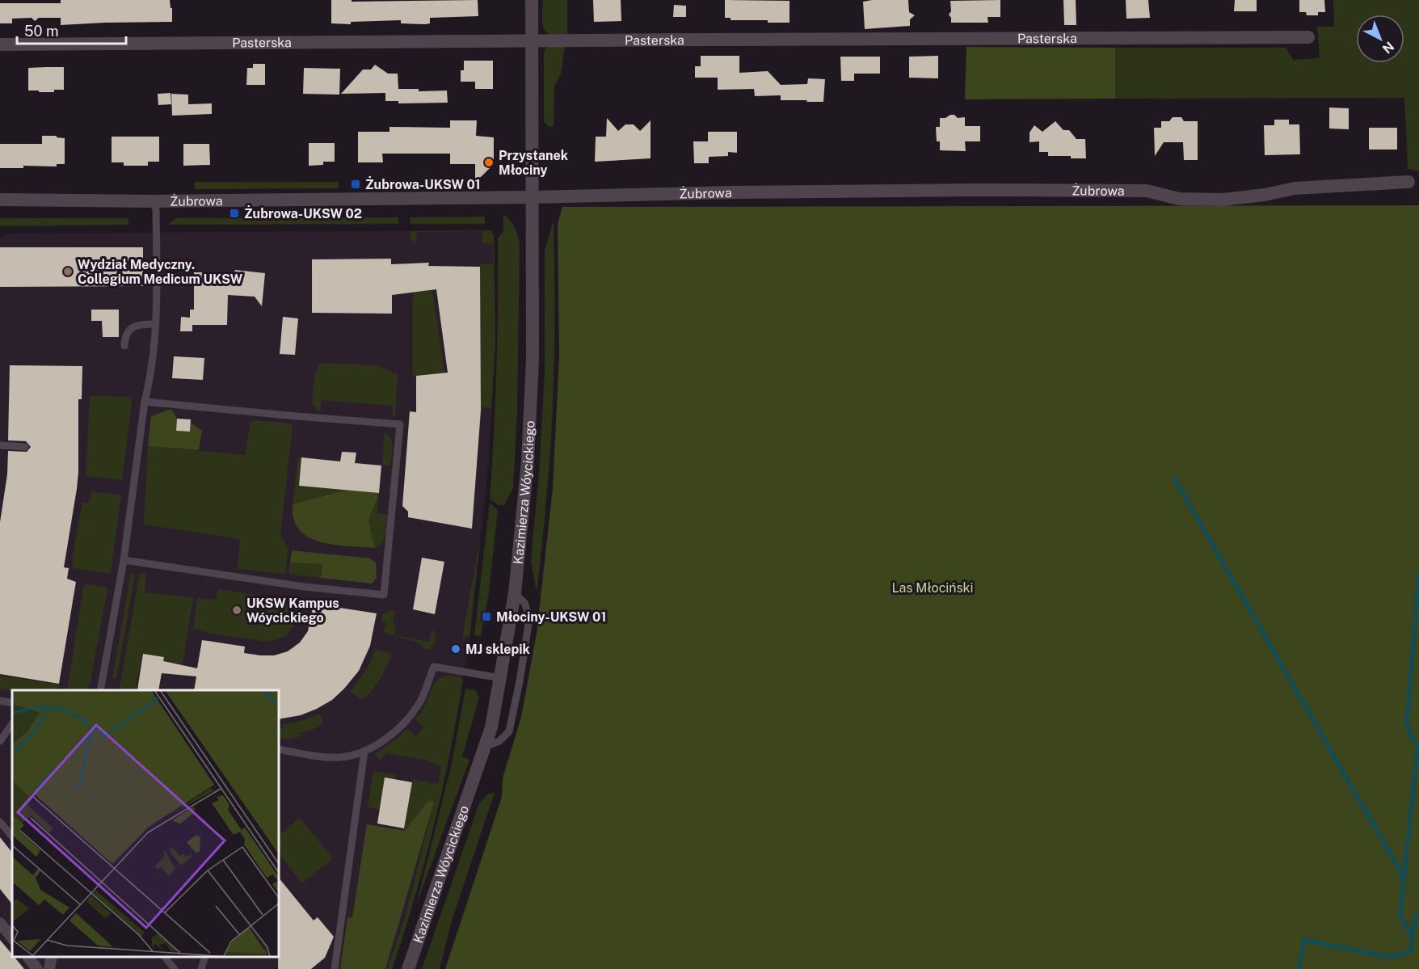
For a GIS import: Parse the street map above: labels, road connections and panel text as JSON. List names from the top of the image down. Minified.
{"streets":{"street":["Pasterska","Żubrowa","Kazimierza Wóycickiego"]},"crossings":[["Pasterska","Kazimierza Wóycickiego"],["Żubrowa","Kazimierza Wóycickiego"]],"parks":["Las Młociński"],"places":{"other":["Przystanek Młociny","Wydział Medyczny. Collegium Medicum UKSW","UKSW Kampus Wóycickiego","MJ sklepik"],"transit":["Żubrowa-UKSW 01","Żubrowa-UKSW 02","Młociny-UKSW 01"]},"scale_bar":"50 m","north":"bottom right"}
